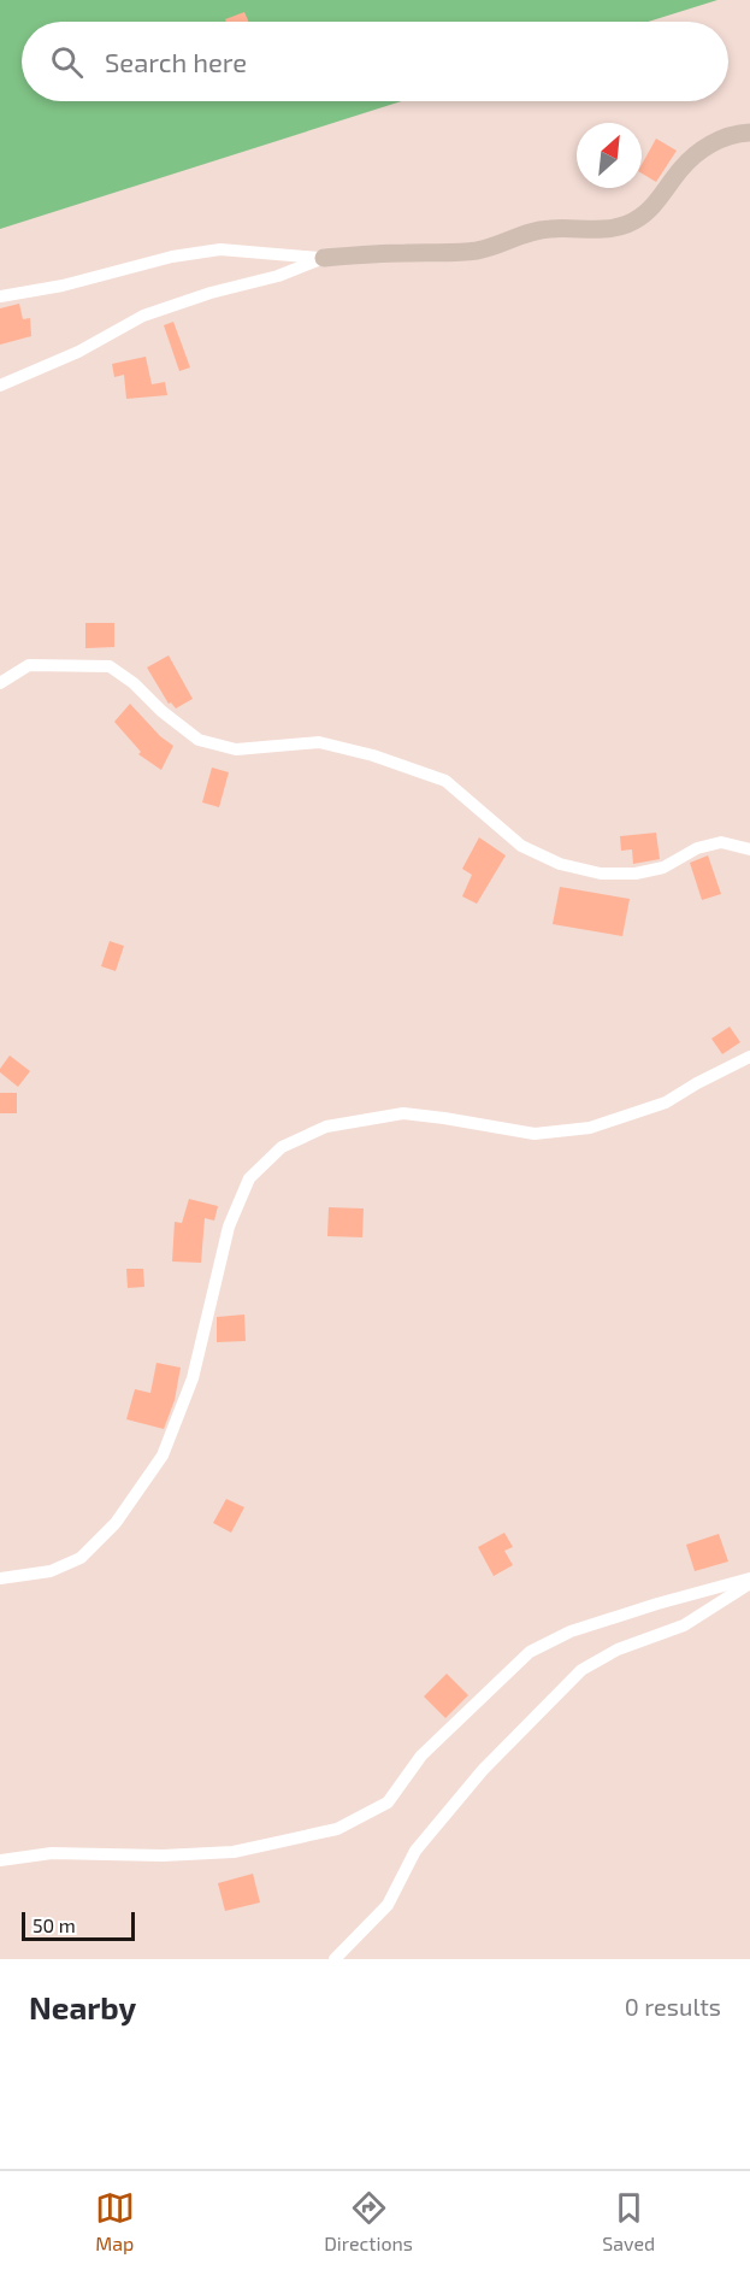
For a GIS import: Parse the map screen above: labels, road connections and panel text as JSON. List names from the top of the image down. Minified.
{"scale_bar":"50 m","north":"top right","page":{"search":"Search here","scale":"50 m","heading":["Nearby","0 results"],"nav":["Map","Directions","Saved"]}}
